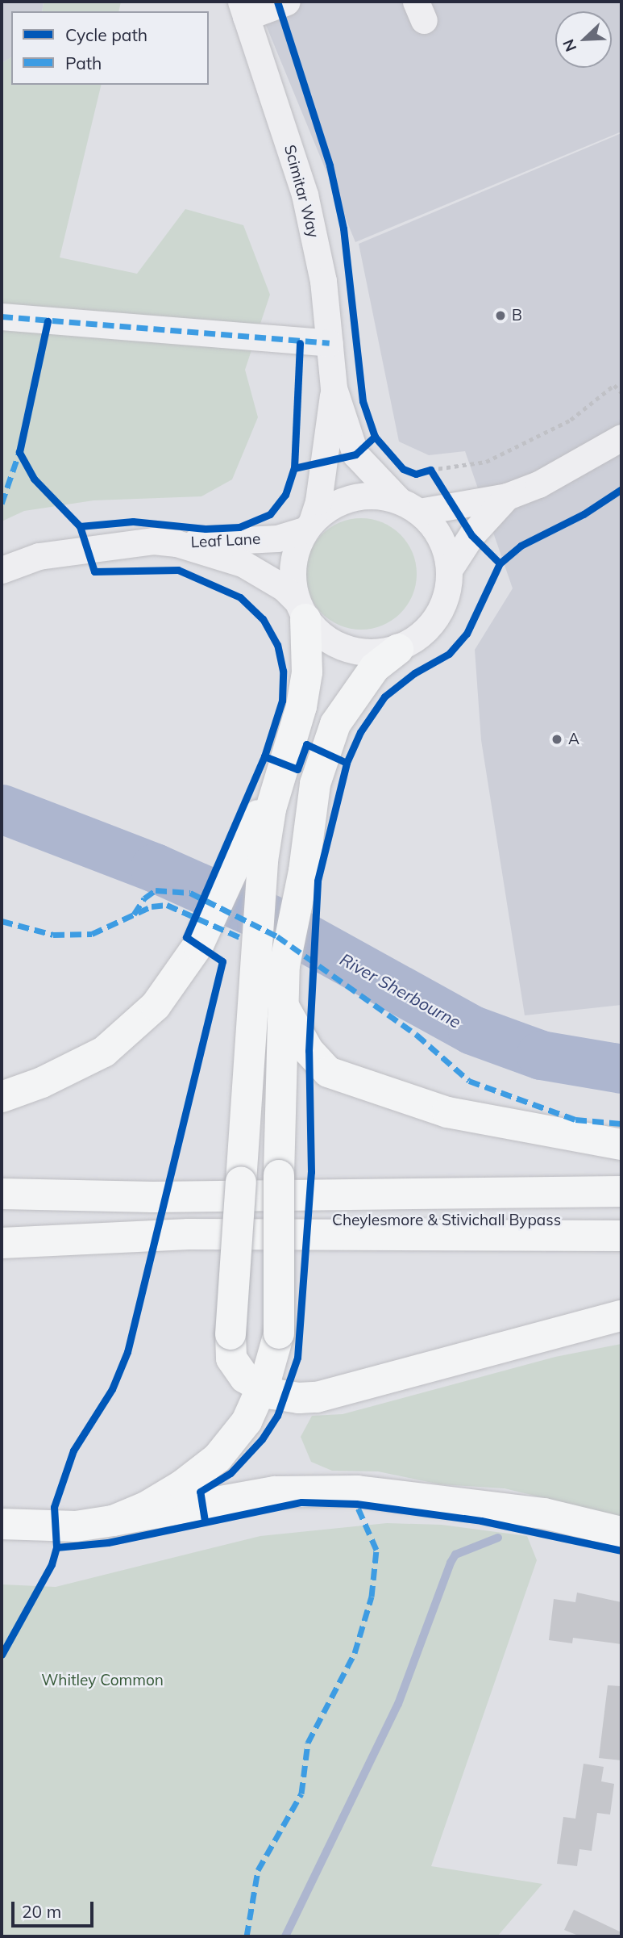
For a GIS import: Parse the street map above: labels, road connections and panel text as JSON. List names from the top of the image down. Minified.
{"streets":{"highway":["Cheylesmore & Stivichall Bypass"],"street":["Scimitar Way","Leaf Lane"]},"water":["River Sherbourne"],"parks":["Whitley Common"],"places":["B","A"],"legend":["Cycle path","Path"],"scale_bar":"20 m","north":"bottom left"}
